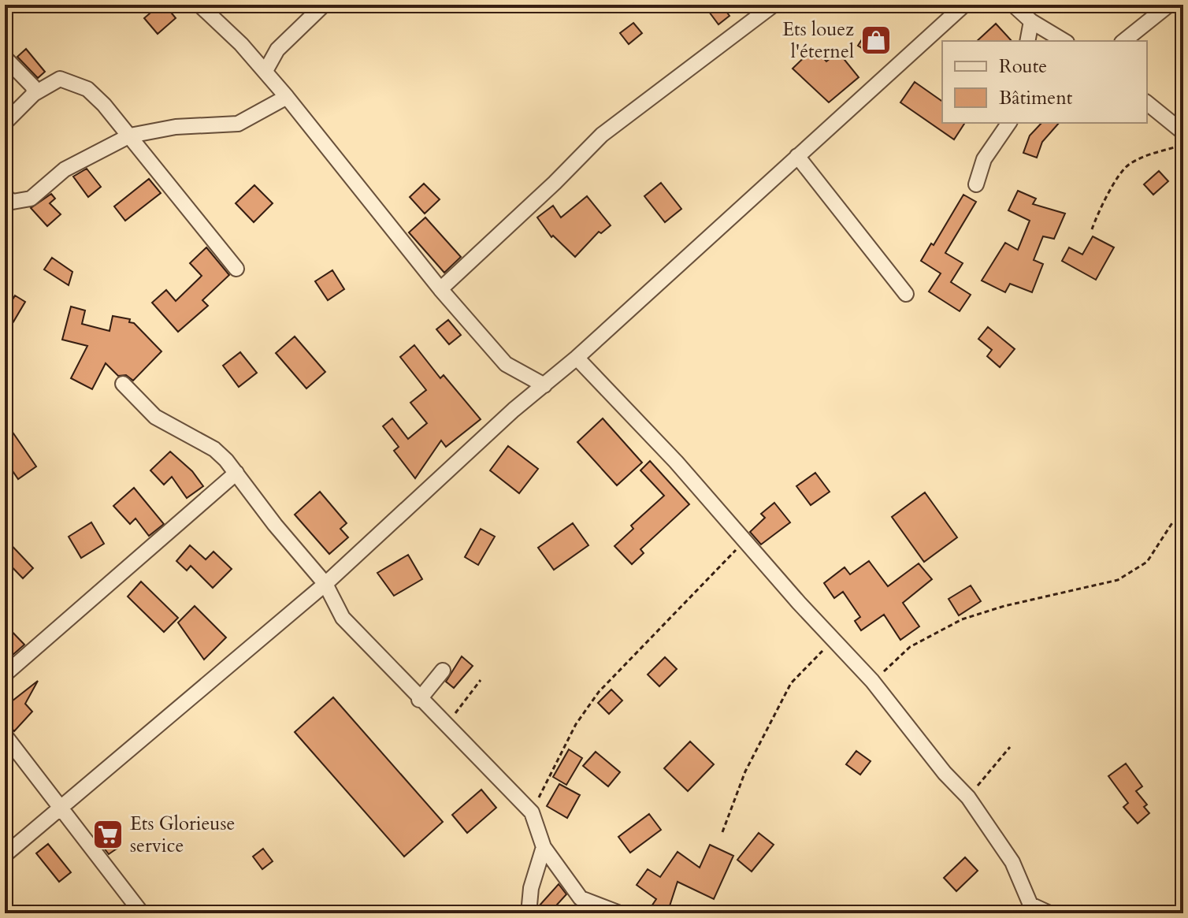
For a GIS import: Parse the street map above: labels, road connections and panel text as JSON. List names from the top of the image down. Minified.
{"places":{"shop":["Ets louez l'éternel"],"supermarket":["Ets Glorieuse service"]},"legend":["Route","Bâtiment"]}
